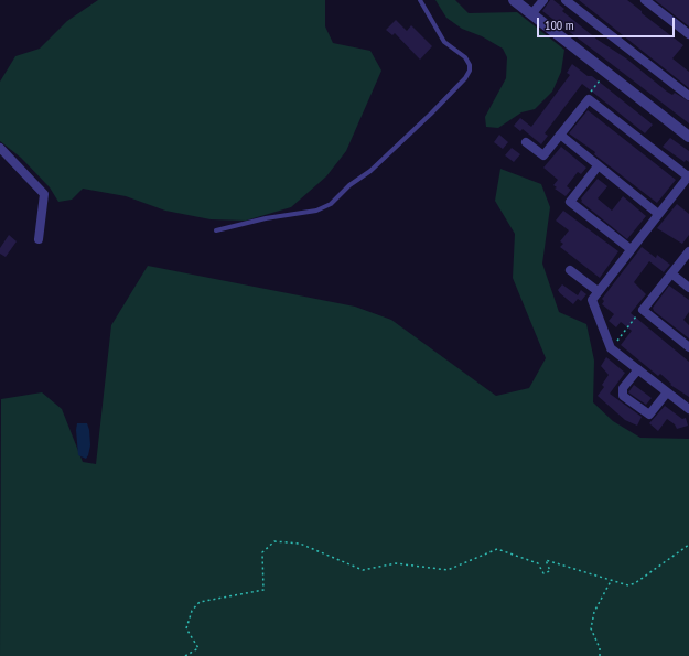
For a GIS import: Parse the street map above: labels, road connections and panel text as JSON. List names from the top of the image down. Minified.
{"scale_bar":"100 m"}
